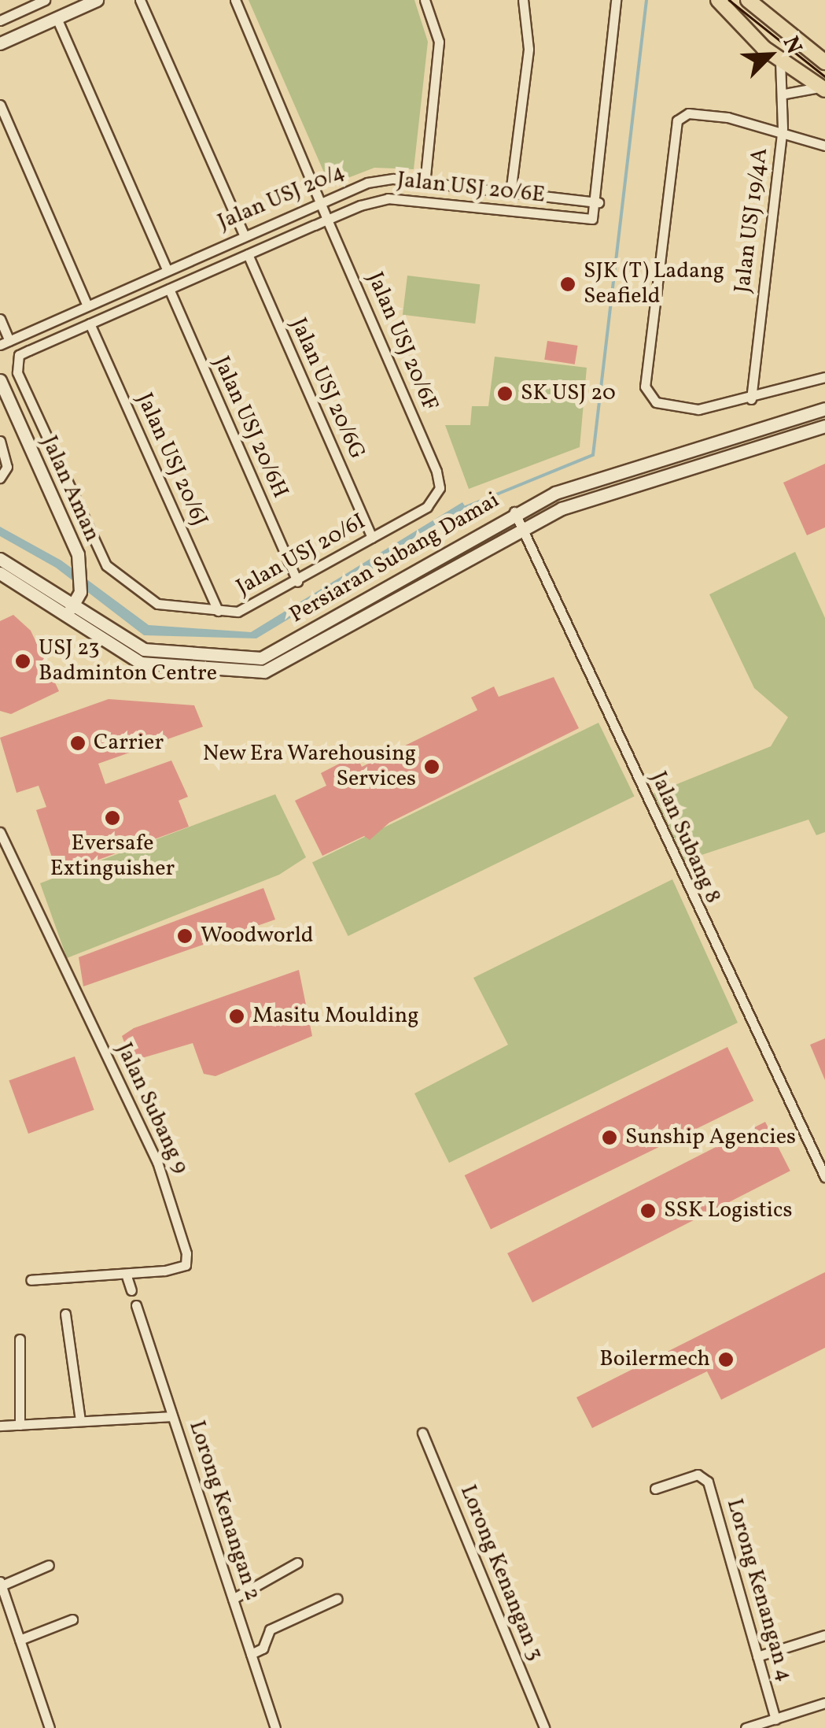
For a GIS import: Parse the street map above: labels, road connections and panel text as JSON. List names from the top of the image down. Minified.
{"streets":{"street":["Jalan USJ 20/6E","Jalan USJ 20/4","Jalan USJ 19/4A","Jalan USJ 20/6F","Jalan USJ 20/6G","Jalan USJ 20/6H","Jalan USJ 20/6J","Jalan Aman","Jalan USJ 20/6I","Persiaran Subang Damai","Jalan Subang 8","Jalan Subang 9","Lorong Kenangan 2","Lorong Kenangan 3","Lorong Kenangan 4"]},"crossings":[["Jalan USJ 20/6E","Jalan USJ 20/4"],["Jalan USJ 20/6E","Jalan USJ 20/6F"],["Jalan USJ 20/6E","Jalan USJ 20/6G"],["Jalan USJ 20/6E","Jalan USJ 20/6H"],["Jalan USJ 20/6E","Jalan USJ 20/6J"],["Jalan USJ 20/6E","Jalan USJ 20/6I"],["Jalan USJ 20/4","Jalan USJ 20/6F"],["Jalan USJ 20/6F","Jalan USJ 20/6I"],["Jalan USJ 20/6G","Jalan USJ 20/6I"],["Jalan USJ 20/6H","Jalan USJ 20/6I"],["Jalan USJ 20/6J","Jalan USJ 20/6I"],["Jalan Aman","Persiaran Subang Damai"],["Persiaran Subang Damai","Jalan Subang 8"]],"places":["SJK (T) Ladang Seafield","SK USJ 20","USJ 23 Badminton Centre","Carrier","New Era Warehousing Services","Eversafe Extinguisher","Woodworld","Masitu Moulding","Sunship Agencies","SSK Logistics","Boilermech"],"north":"top right"}
